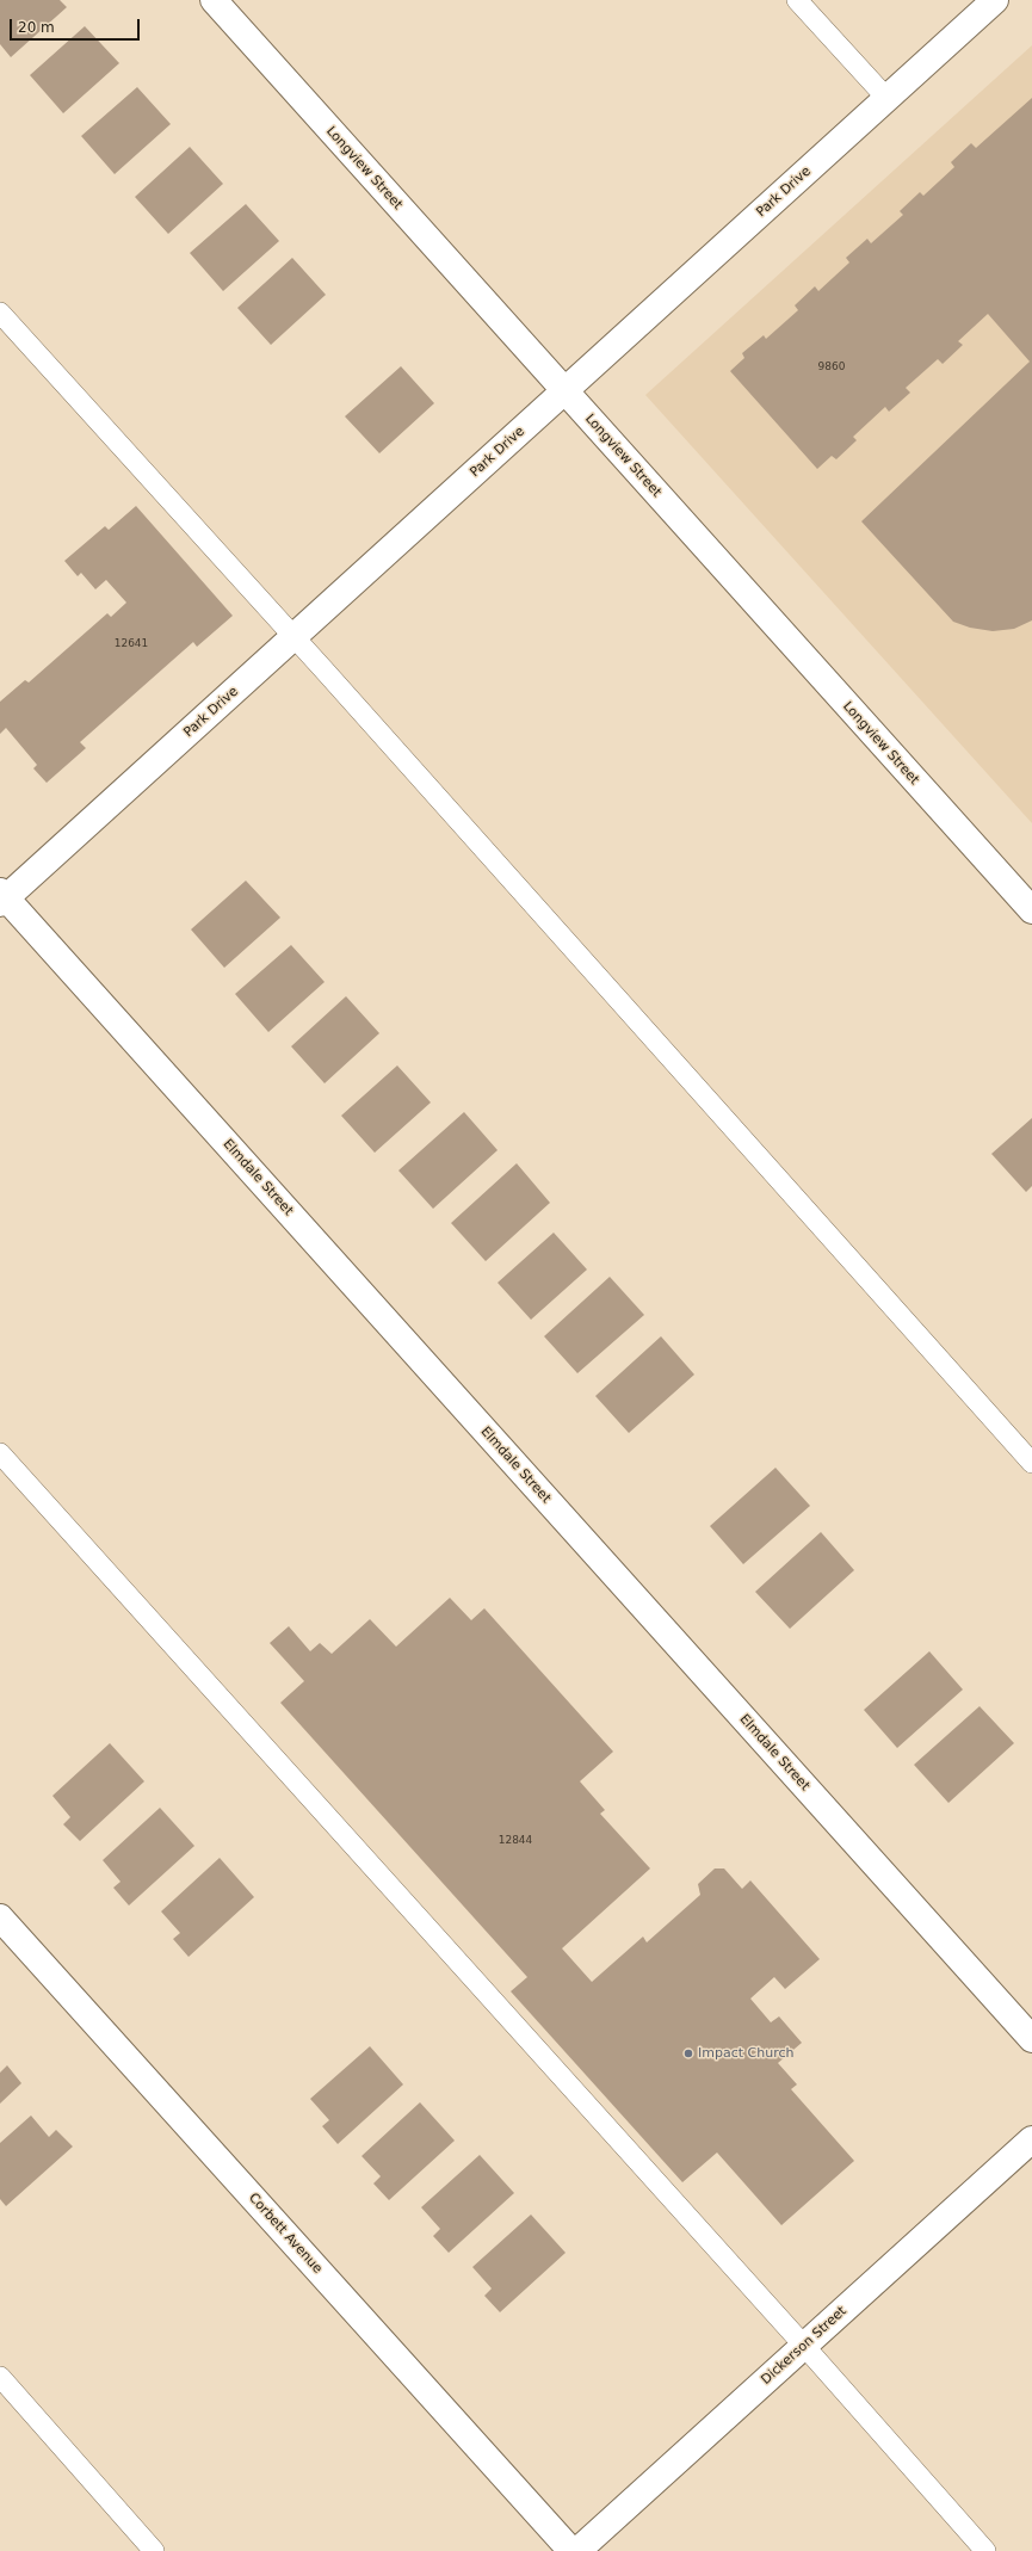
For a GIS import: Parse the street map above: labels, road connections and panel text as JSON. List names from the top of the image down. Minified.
{"streets":{"street":["Longview Street","Park Drive","Elmdale Street","Corbett Avenue","Dickerson Street"]},"crossings":[["Longview Street","Park Drive"],["Park Drive","Elmdale Street"]],"places":["Impact Church"],"house_numbers":["9860","12641","12844"],"scale_bar":"20 m"}
